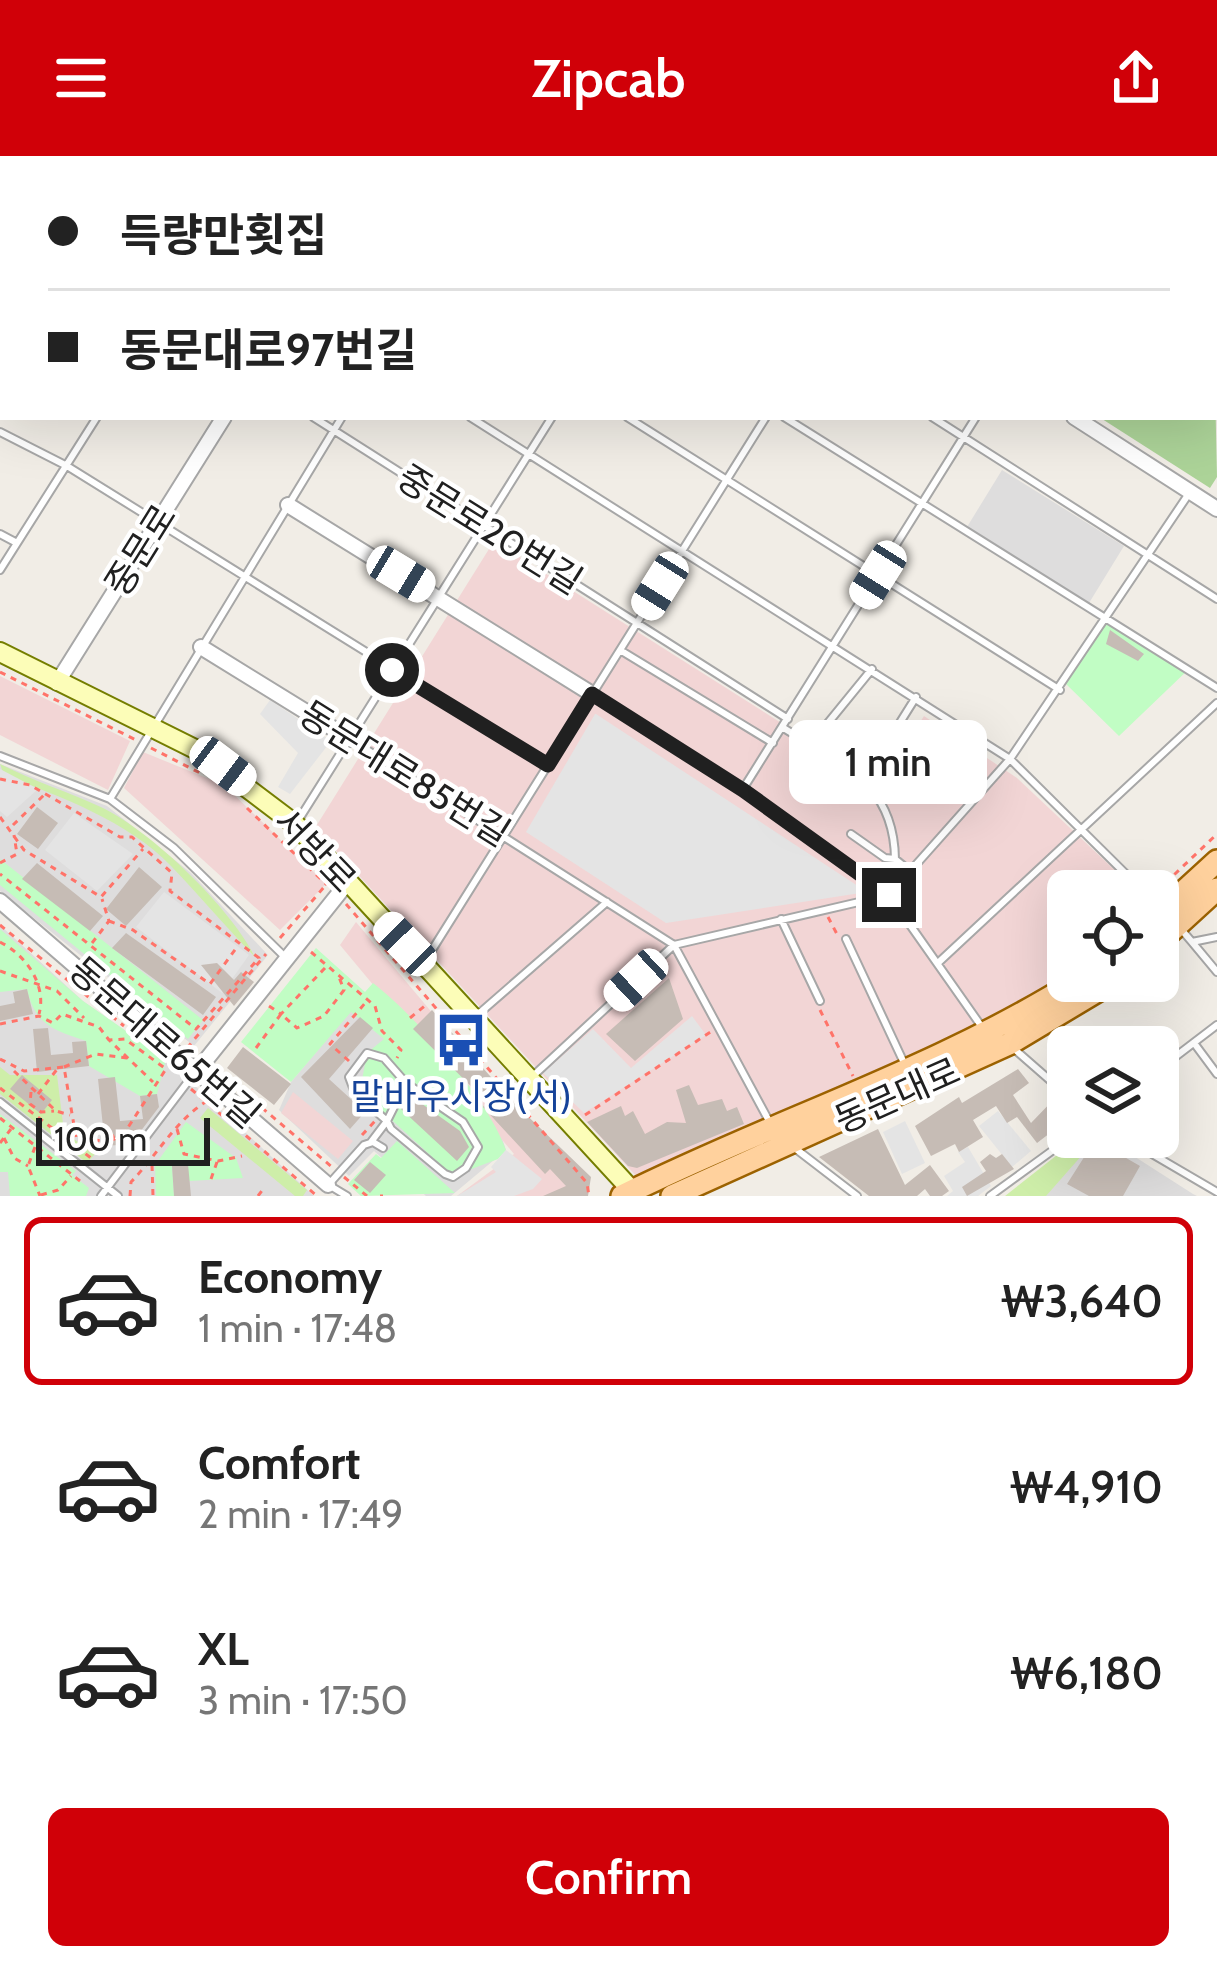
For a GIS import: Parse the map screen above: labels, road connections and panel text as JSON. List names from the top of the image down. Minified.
{"streets":{"main road":["서방로","동문대로"],"street":["중문로","동문대로85번길","동문대로65번길"],"lane":["중문로20번길"]},"crossings":[["중문로","서방로"],["동문대로85번길","동문대로"],["서방로","동문대로"]],"places":{"bus stop":["말바우시장(서)"]},"scale_bar":"100 m","page":{"header":"Zipcab","banner":["득량만횟집","동문대로97번길"],"bubble":"1 min","scale":"100 m","list":[{"name":"Economy","note":"1 min · 17:48","value":"₩3,640"},{"name":"Comfort","note":"2 min · 17:49","value":"₩4,910"},{"name":"XL","note":"3 min · 17:50","value":"₩6,180"}],"buttons":"Confirm"}}
